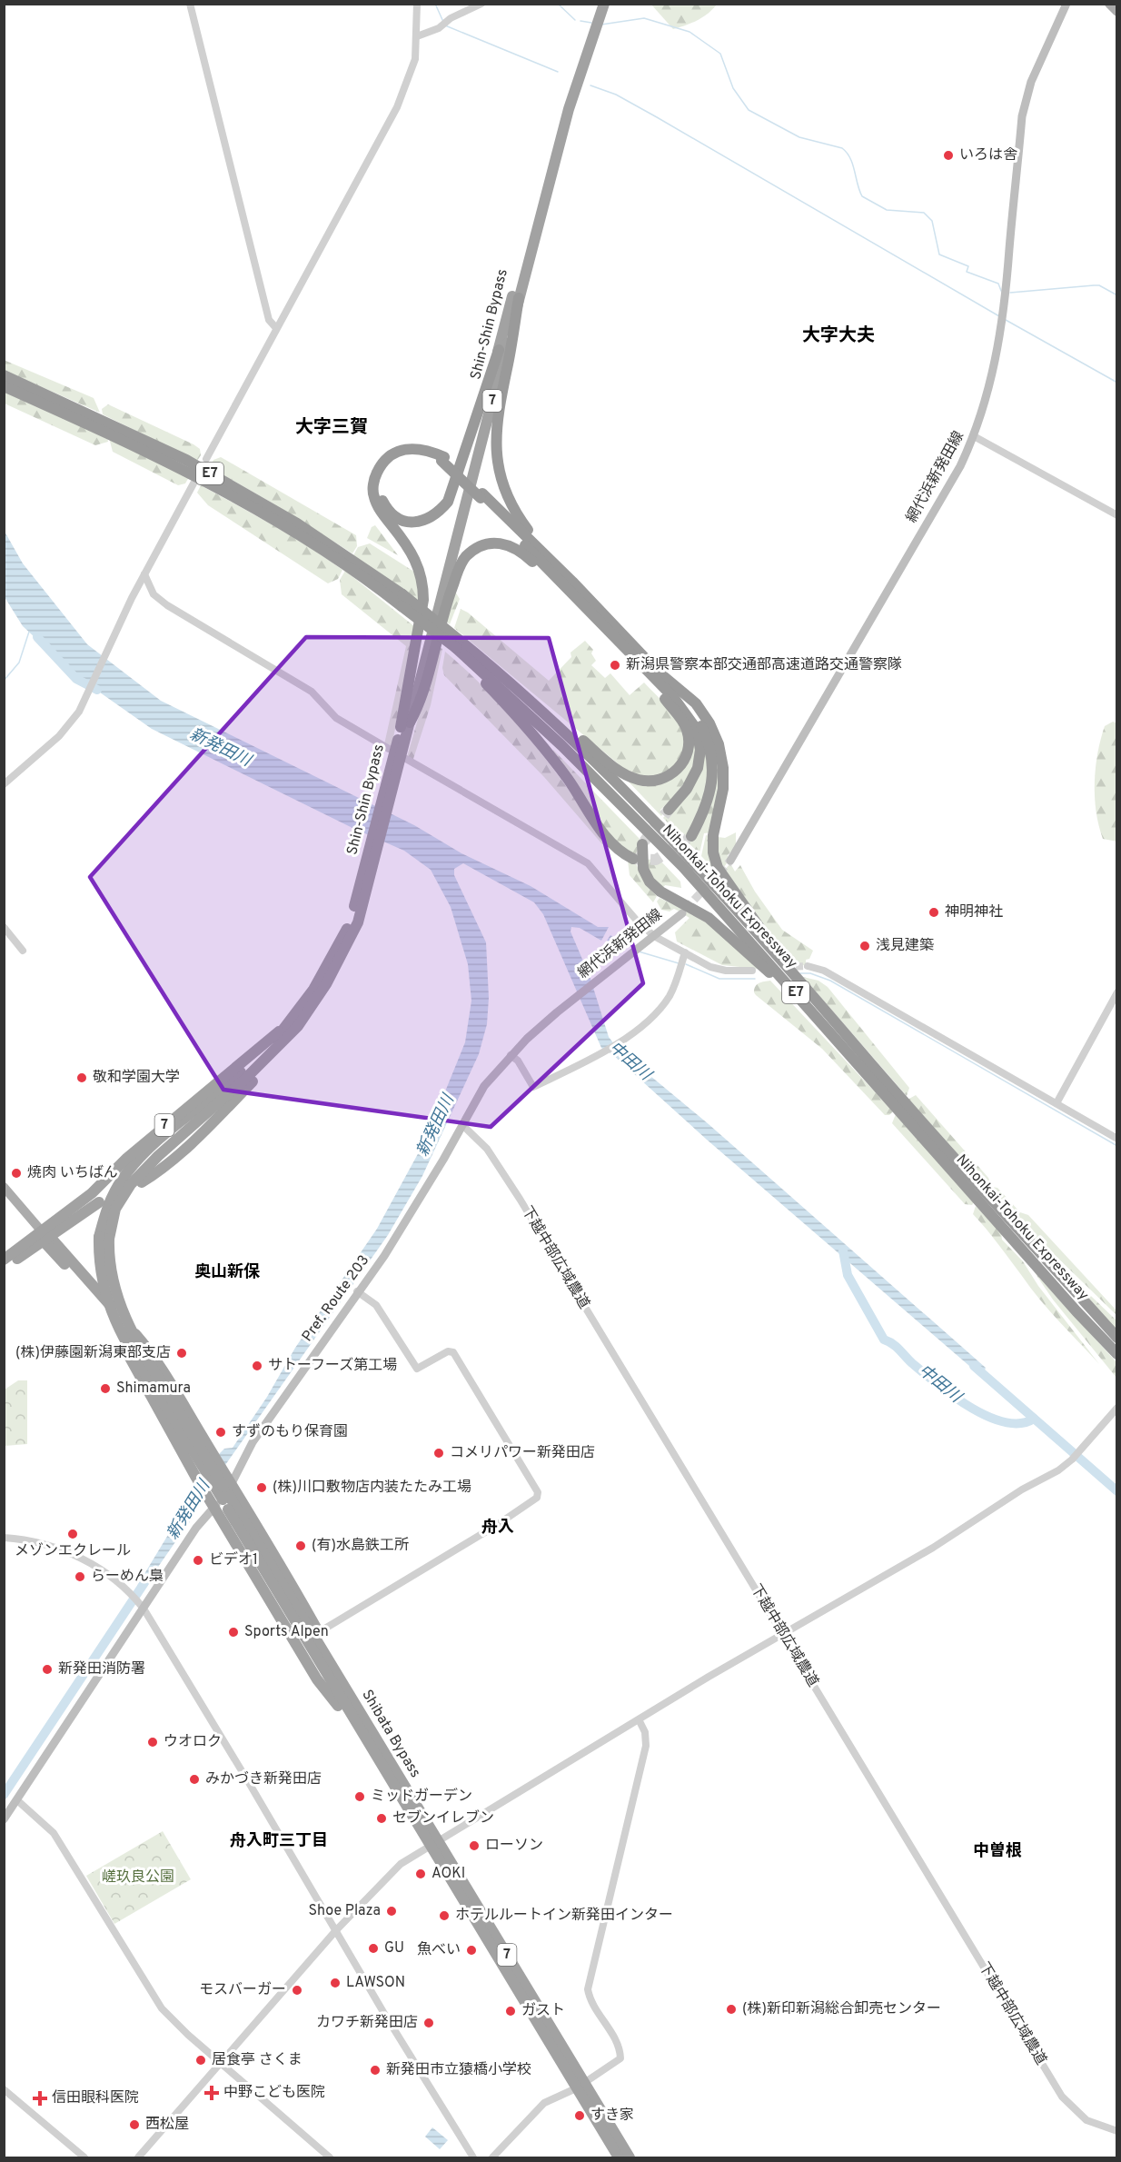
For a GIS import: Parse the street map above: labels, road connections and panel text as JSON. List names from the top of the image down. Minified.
{"streets":{"highway":["Shin-Shin Bypass","7","E7","Nihonkai-Tohoku Expressway","Shibata Bypass"],"main road":["網代浜新発田線","Pref. Route 203"],"street":["下越中部広域農道"]},"crossings":[["Shin-Shin Bypass","7"],["Shin-Shin Bypass","Pref. Route 203"],["Shin-Shin Bypass","Shibata Bypass"],["7","Pref. Route 203"],["7","Shibata Bypass"],["E7","Nihonkai-Tohoku Expressway"],["網代浜新発田線","Pref. Route 203"],["下越中部広域農道","Pref. Route 203"],["Pref. Route 203","Shibata Bypass"]],"districts":["大字大夫","大字三賀","奥山新保","舟入","舟入町三丁目","中曽根"],"water":["新発田川","中田川"],"parks":["嵯玖良公園"],"places":{"other":["いろは舎","新潟県警察本部交通部高速道路交通警察隊","神明神社","浅見建築","敬和学園大学","焼肉 いちばん","(株)伊藤園新潟東部支店","サトーフーズ第工場","Shimamura","すずのもり保育園","コメリパワー新発田店","(株)川口敷物店内装たたみ工場","メゾンエクレール","(有)水島鉄工所","ビデオ1","らーめん梟","Sports Alpen","新発田消防署","ウオロク","みかづき新発田店","ミッドガーデン","セブンイレブン","ローソン","AOKI","Shoe Plaza","ホテルルートイン新発田インター","GU","魚べい","LAWSON","モスバーガー","(株)新印新潟総合卸売センター","ガスト","カワチ新発田店","居食亭 さくま","新発田市立猿橋小学校","すき家","西松屋"],"health":["中野こども医院","信田眼科医院"]}}
